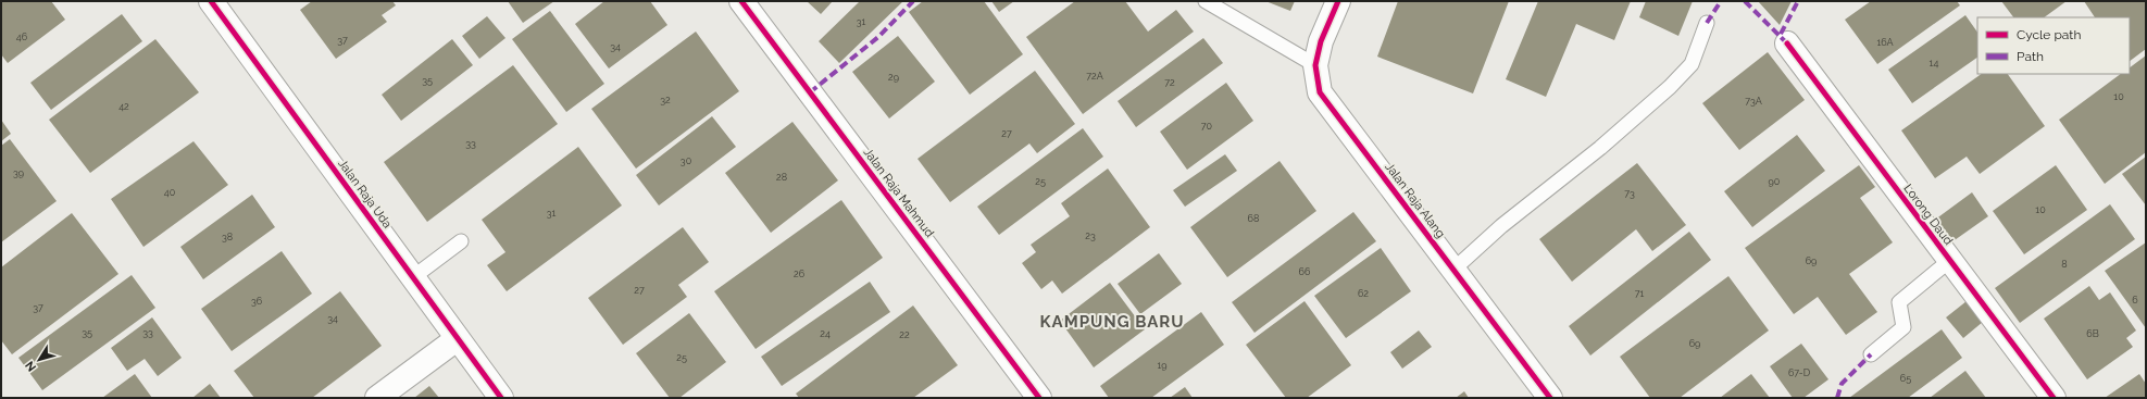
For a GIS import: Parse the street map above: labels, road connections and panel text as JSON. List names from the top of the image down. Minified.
{"streets":{"street":["Jalan Raja Mahmud","Jalan Raja Uda","Jalan Raja Alang","Lorong Daud"]},"districts":["KAMPUNG BARU"],"house_numbers":["31","46","37","16A","34","14","72A","29","35","72","10","32","73A","42","70","27","33","30","39","28","25","90","40","73","10","31","68","23","38","69","8","66","26","27","62","71","6","36","37","34","35","33","24","6B","22","69","25","19","67-D","65"],"legend":["Cycle path","Path"],"north":"bottom left"}
